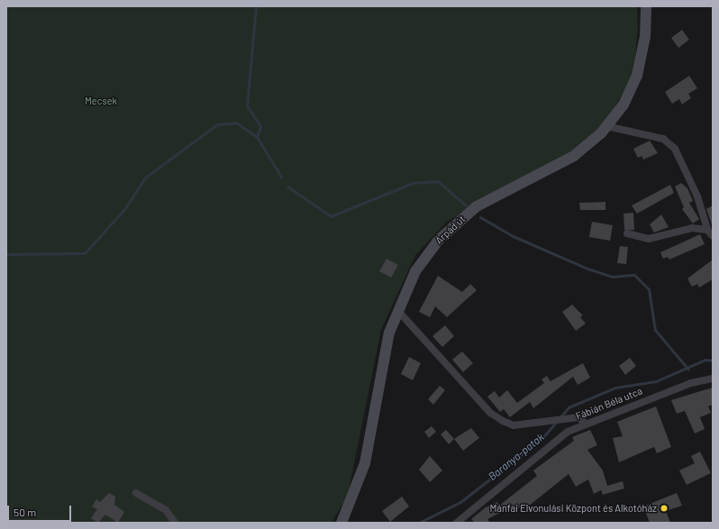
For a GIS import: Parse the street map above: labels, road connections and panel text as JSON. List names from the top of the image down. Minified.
{"streets":{"main road":["Árpád út"],"street":["Fábián Béla utca"]},"water":["Baranya-patak"],"parks":["Mecsek"],"places":["Mánfai Elvonulási Központ és Alkotóház"],"scale_bar":"50 m"}
